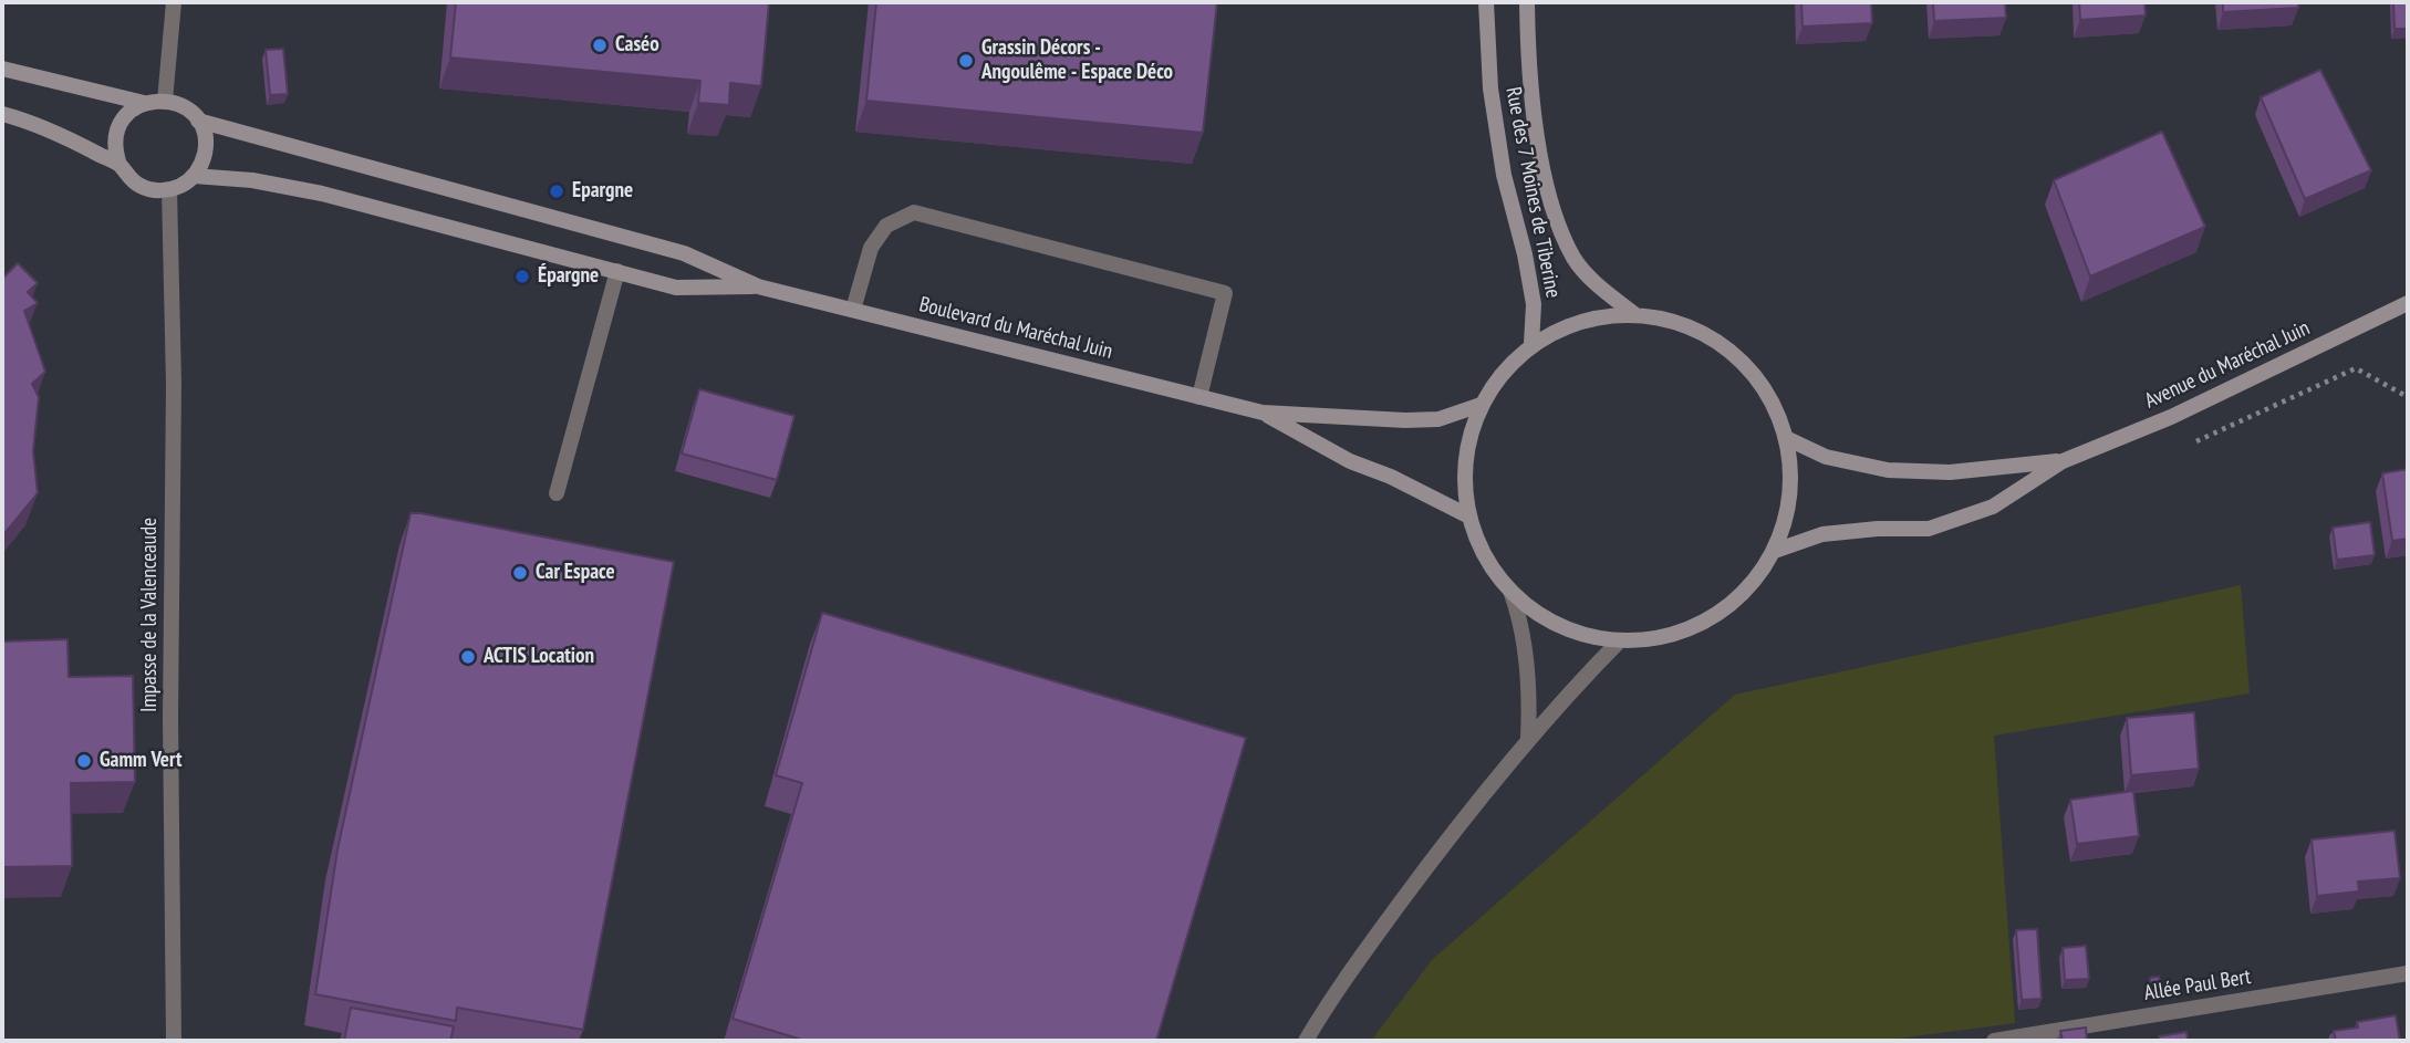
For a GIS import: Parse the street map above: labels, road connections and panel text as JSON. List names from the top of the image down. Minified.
{"streets":{"main road":["Rue des 7 Moines de Tiberine","Boulevard du Maréchal Juin","Avenue du Maréchal Juin"],"street":["Impasse de la Valenceaude","Allée Paul Bert"]},"places":["Caséo","Grassin Décors - Angoulême - Espace Déco","Epargne","Épargne","Car Espace","ACTIS Location","Gamm Vert"]}
